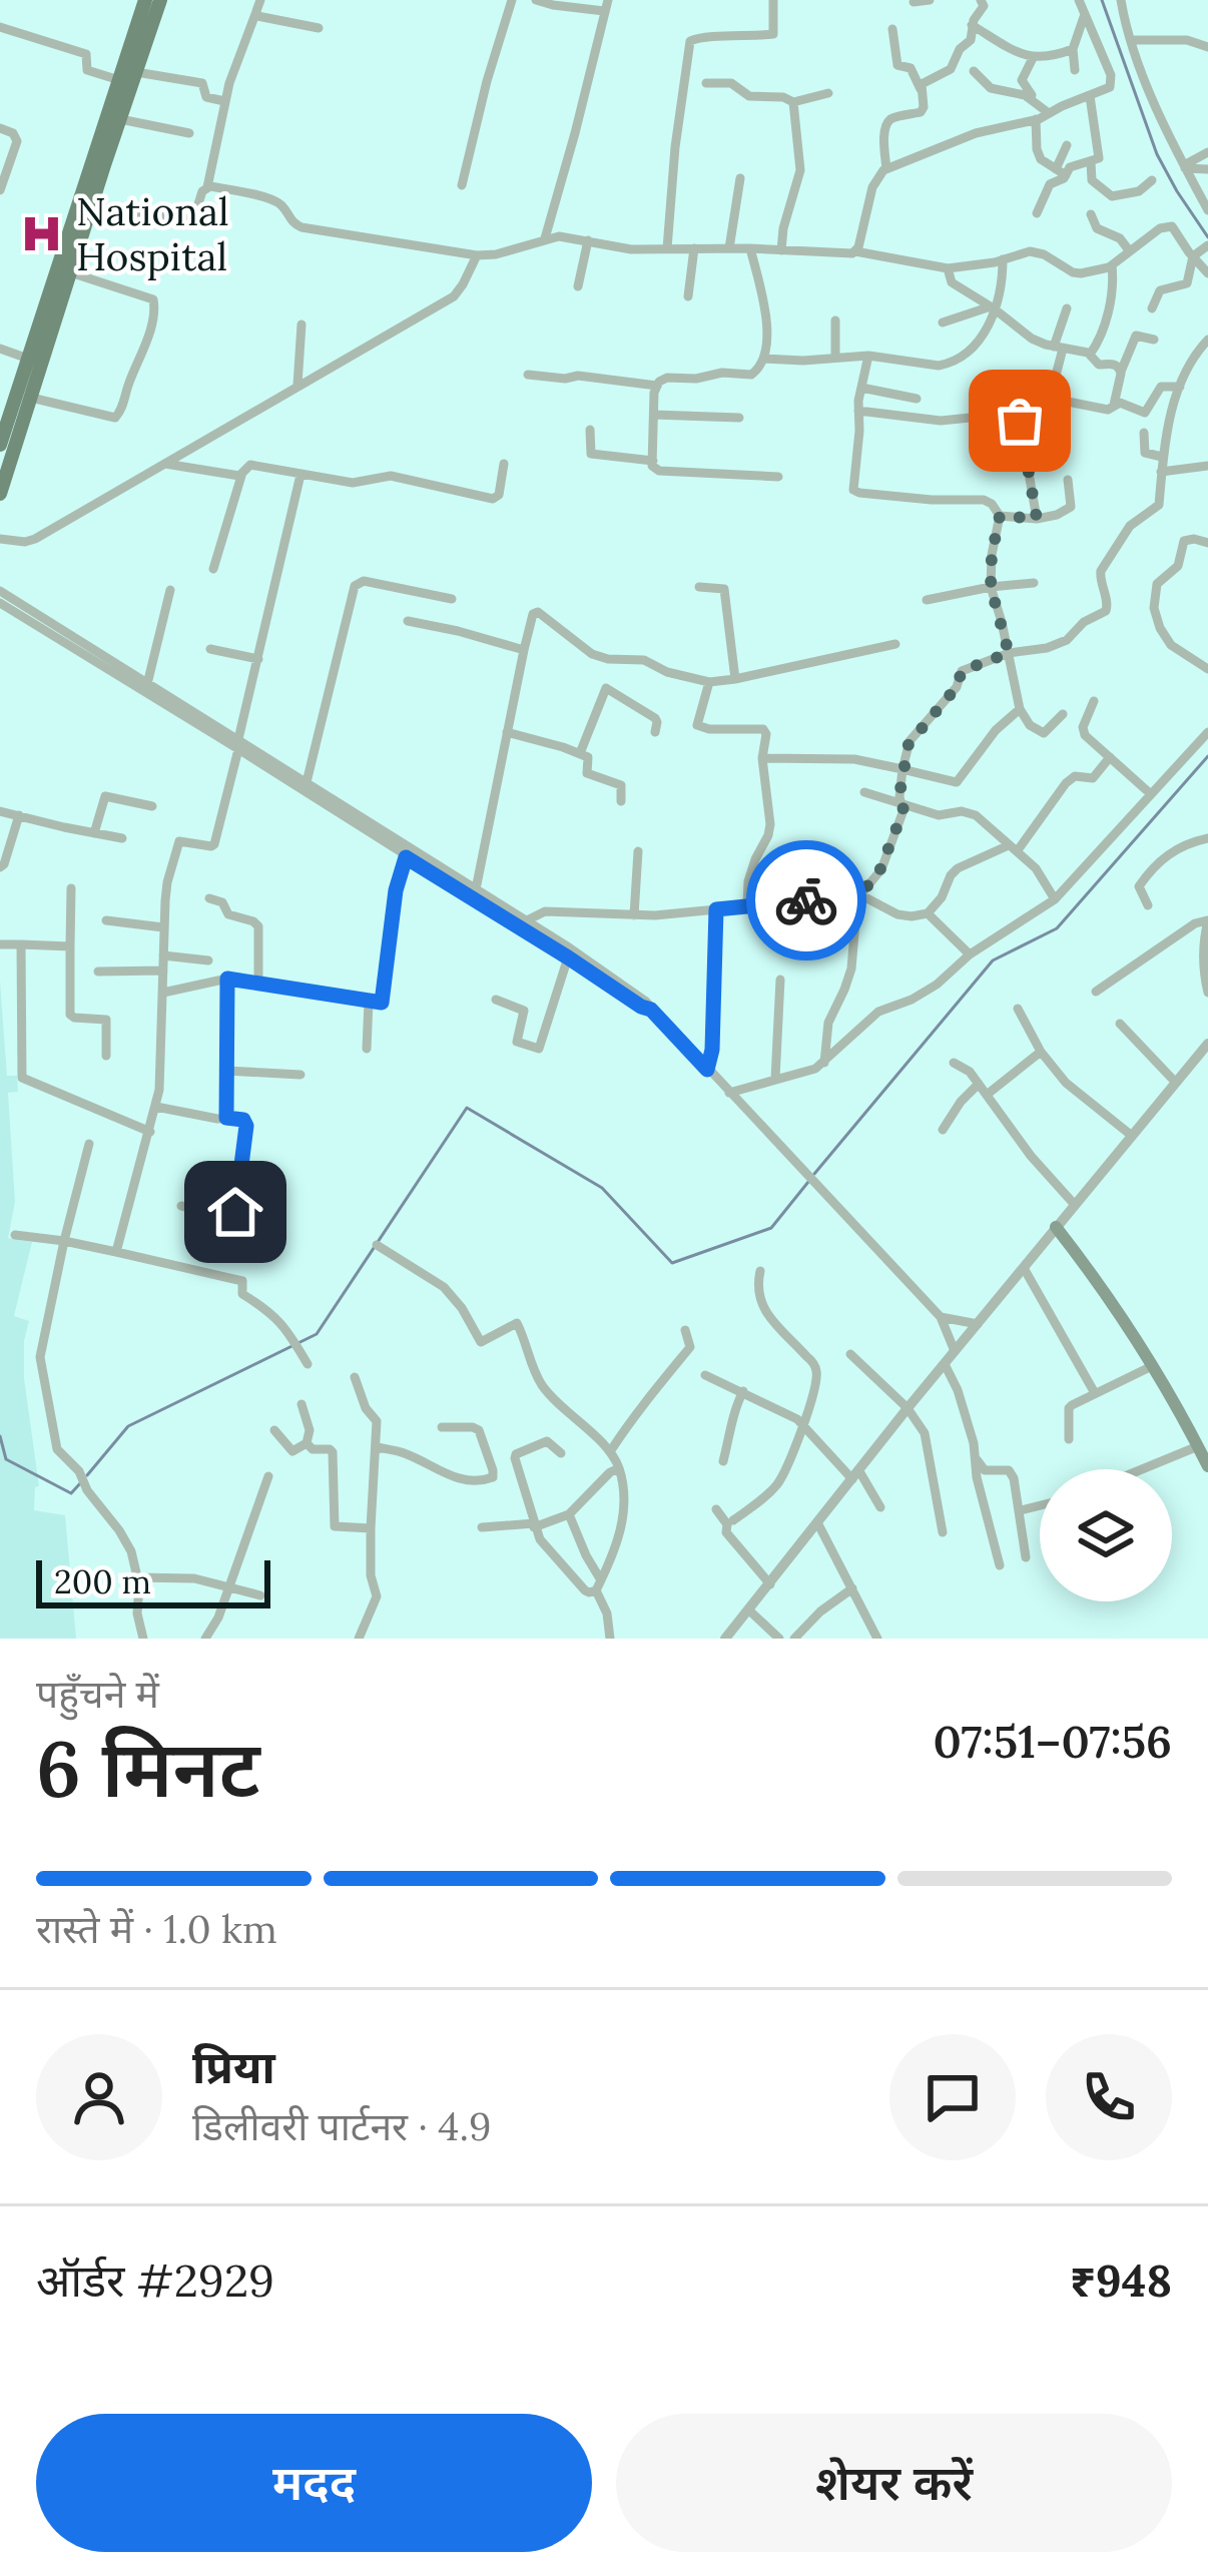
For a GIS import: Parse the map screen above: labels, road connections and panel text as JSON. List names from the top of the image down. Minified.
{"places":{"hospital":["National Hospital"]},"scale_bar":"200 m","page":{"scale":"200 m","heading":["6 मिनट","पहुँचने में","07:51–07:56"],"panel":["प्रिया","डिलीवरी पार्टनर · 4.9","ऑर्डर #2929","₹948"],"bar":"रास्ते में · 1.0 km","buttons":["मदद","शेयर करें"]}}
